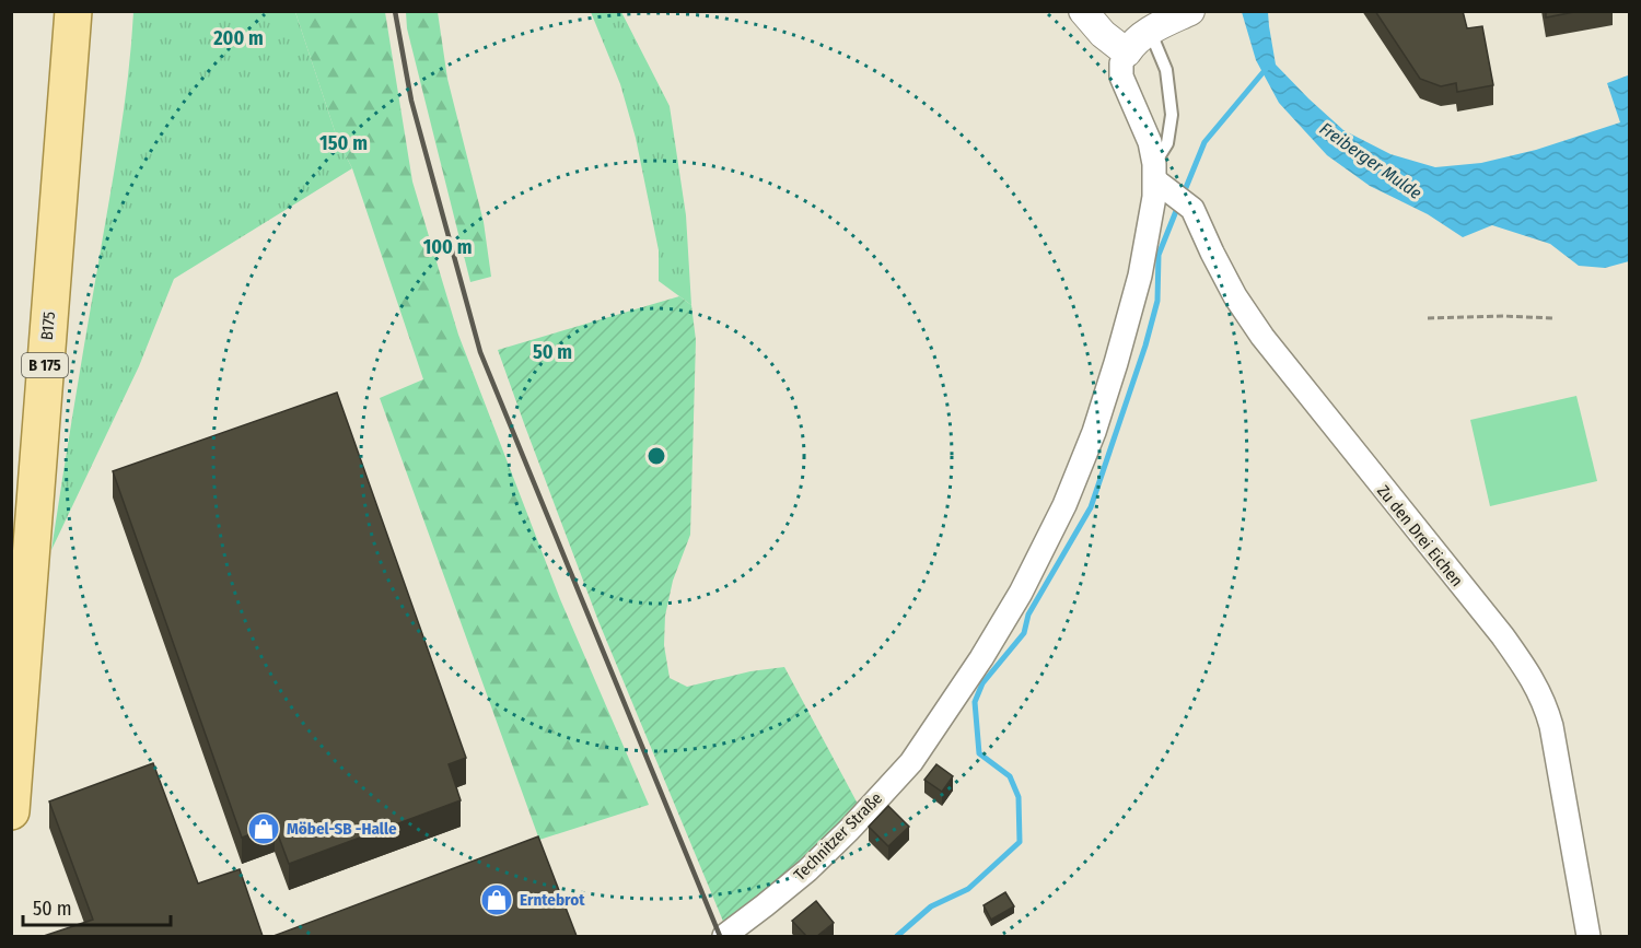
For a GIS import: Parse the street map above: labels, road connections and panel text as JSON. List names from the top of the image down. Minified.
{"streets":{"main road":["B175","B 175"],"street":["Zu den Drei Eichen","Technitzer Straße"]},"crossings":[["Zu den Drei Eichen","Technitzer Straße"]],"water":["Freiberger Mulde"],"places":{"shop":["Möbel-SB -Halle","Erntebrot"]},"scale_bar":"50 m","rings":["200 m","150 m","100 m","50 m"]}
